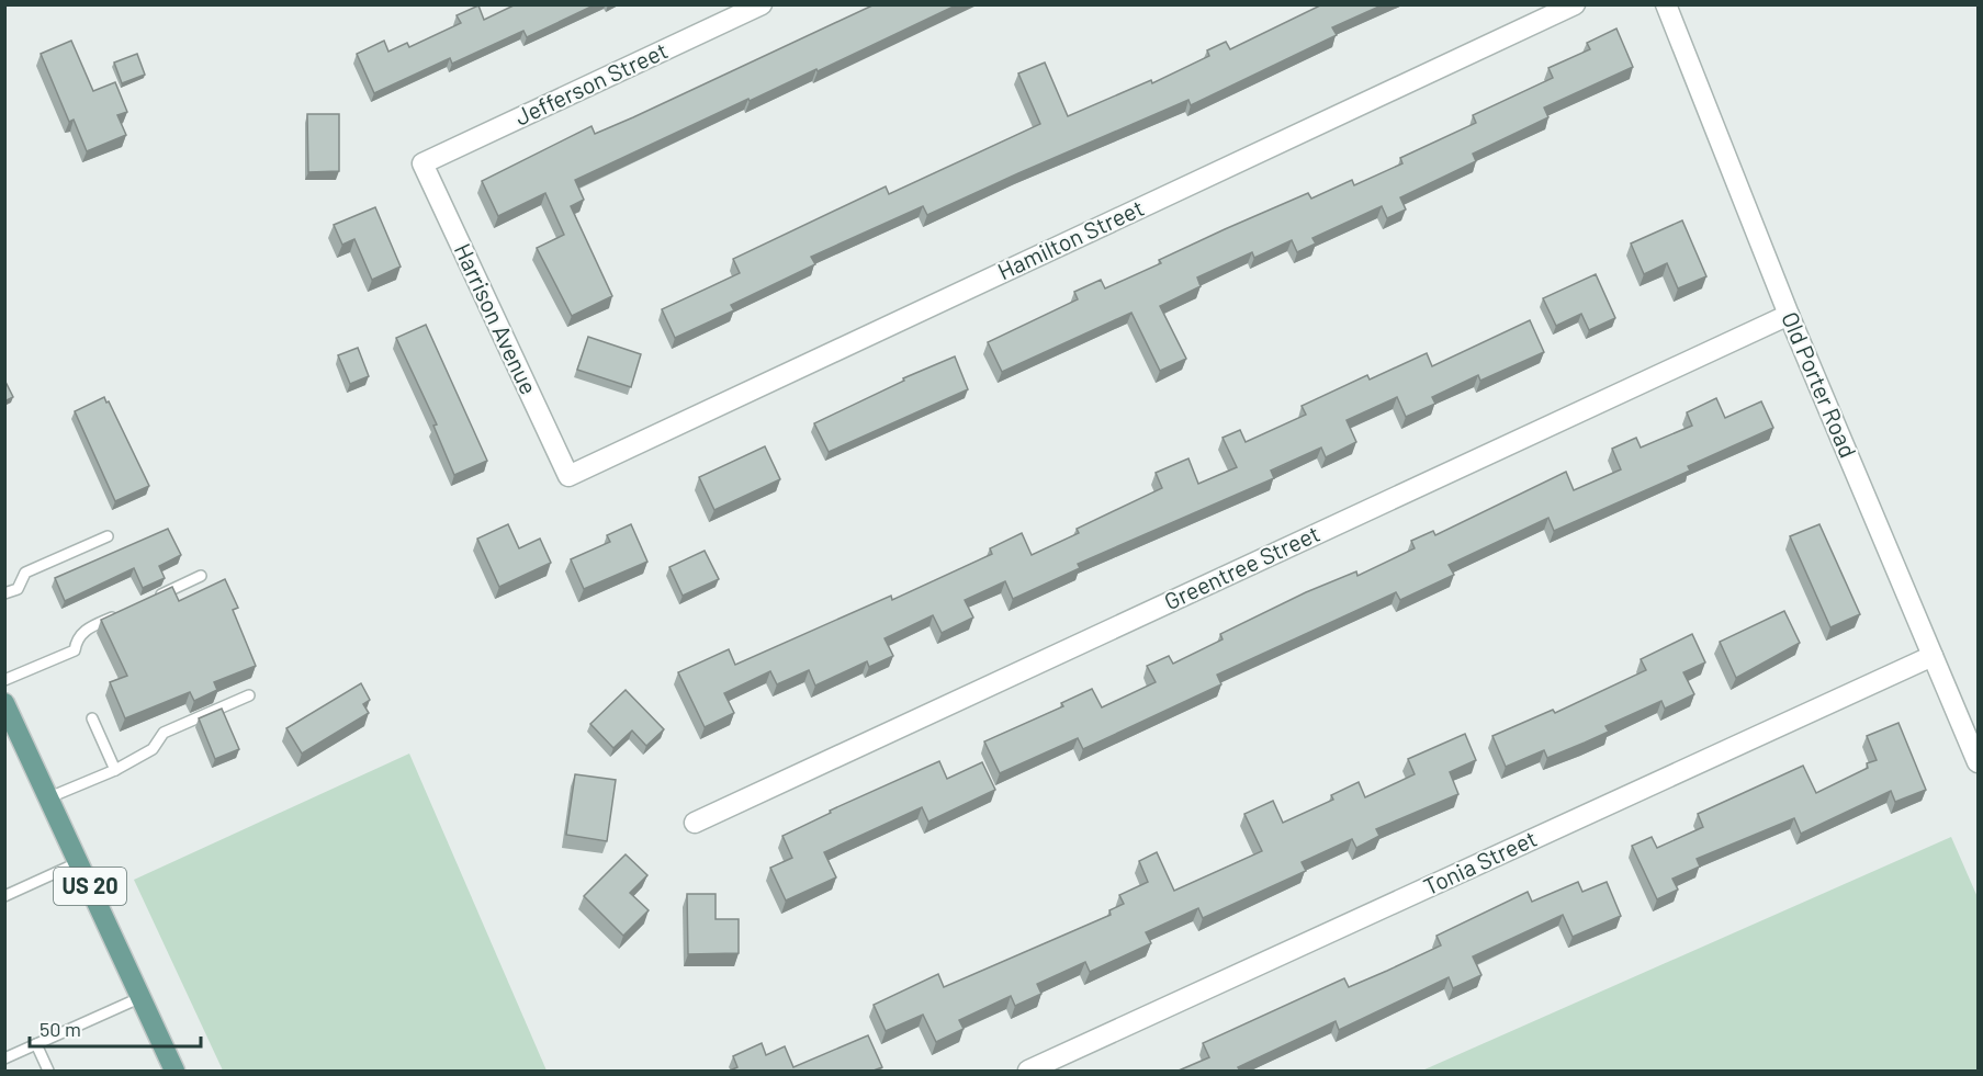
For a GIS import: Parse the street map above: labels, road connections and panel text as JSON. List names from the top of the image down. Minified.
{"streets":{"main road":["US 20"],"street":["Jefferson Street","Hamilton Street","Harrison Avenue","Old Porter Road","Greentree Street","Tonia Street"]},"crossings":[["Jefferson Street","Harrison Avenue"],["Hamilton Street","Harrison Avenue"],["Old Porter Road","Greentree Street"],["Old Porter Road","Tonia Street"]],"scale_bar":"50 m"}
